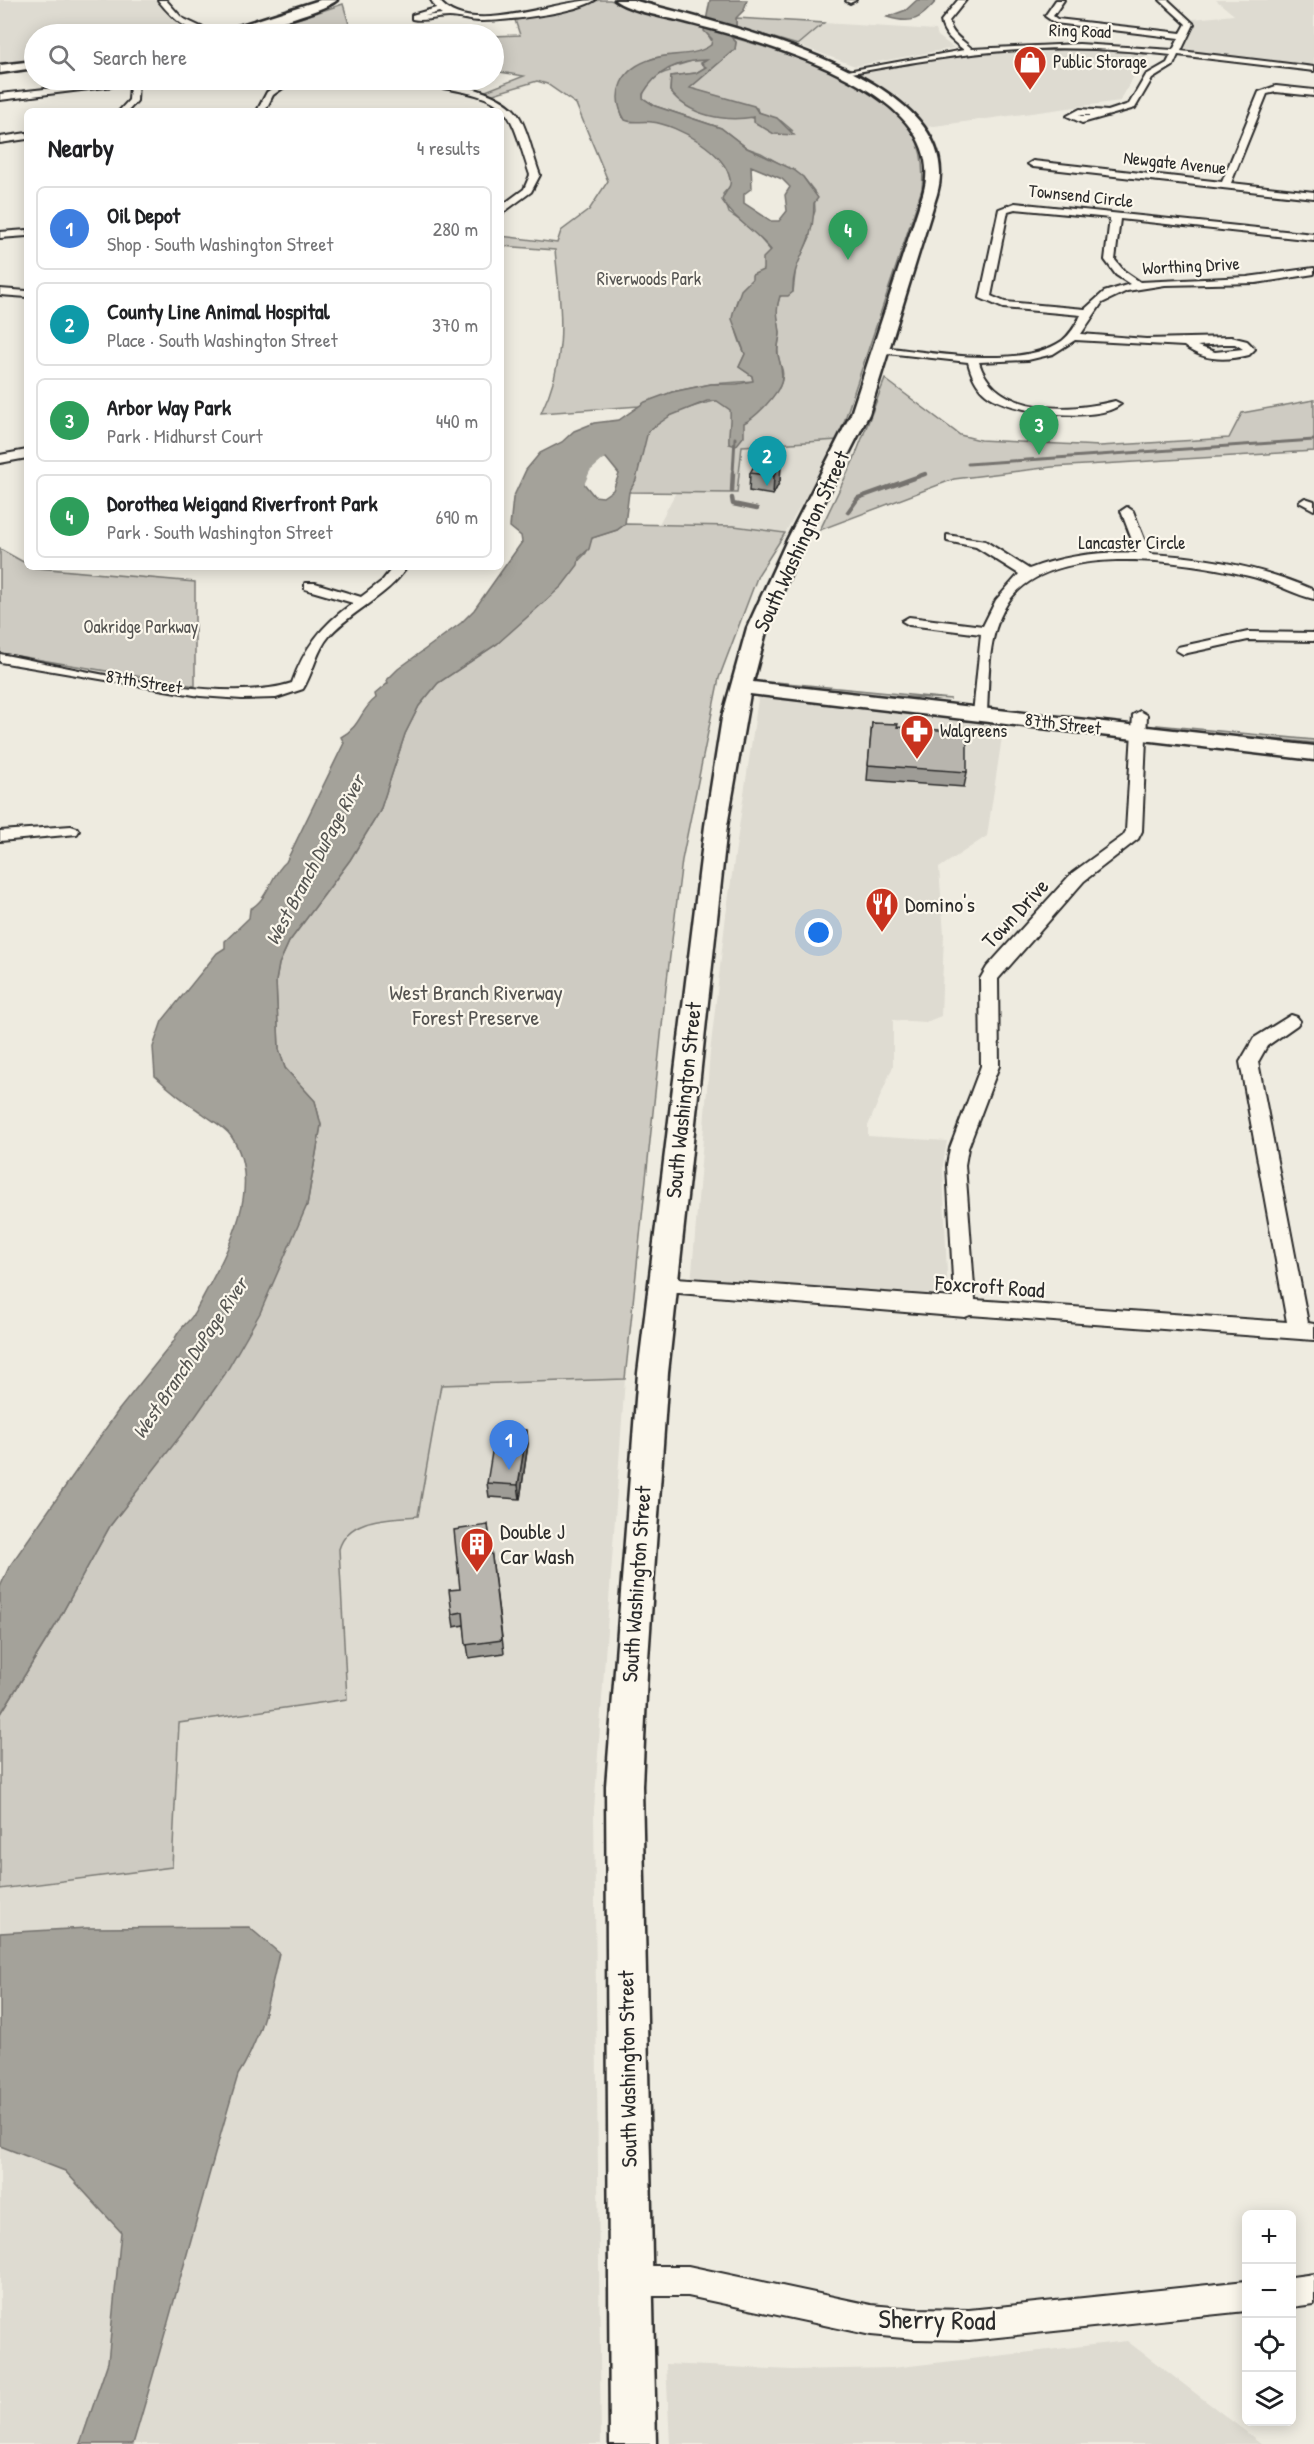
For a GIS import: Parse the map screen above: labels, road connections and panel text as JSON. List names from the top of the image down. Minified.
{"streets":{"main road":["South Washington Street","87th Street"],"street":["Ring Road","Newgate Avenue","Townsend Circle","Worthing Drive","Lancaster Circle","Town Drive","Foxcroft Road","Sherry Road"]},"crossings":[["Ring Road","South Washington Street"],["Townsend Circle","Worthing Drive"],["South Washington Street","87th Street"],["South Washington Street","Foxcroft Road"],["South Washington Street","Sherry Road"],["Lancaster Circle","87th Street"],["87th Street","Town Drive"],["Town Drive","Foxcroft Road"]],"water":["West Branch DuPage River"],"parks":["Riverwoods Park","Oakridge Parkway","West Branch Riverway Forest Preserve"],"places":{"shop":["Public Storage"],"pharmacy":["Walgreens"],"restaurant":["Domino's"],"building":["Double J Car Wash"]},"page":{"search":"Search here","heading":["Nearby","4 results"],"list":[{"mark":"1","name":"Oil Depot","note":"Shop · South Washington Street","value":"280 m"},{"mark":"2","name":"County Line Animal Hospital","note":"Place · South Washington Street","value":"370 m"},{"mark":"3","name":"Arbor Way Park","note":"Park · Midhurst Court","value":"440 m"},{"mark":"4","name":"Dorothea Weigand Riverfront Park","note":"Park · South Washington Street","value":"690 m"}],"pins":["4","3","2","1"],"map_buttons":["+","−"]}}
